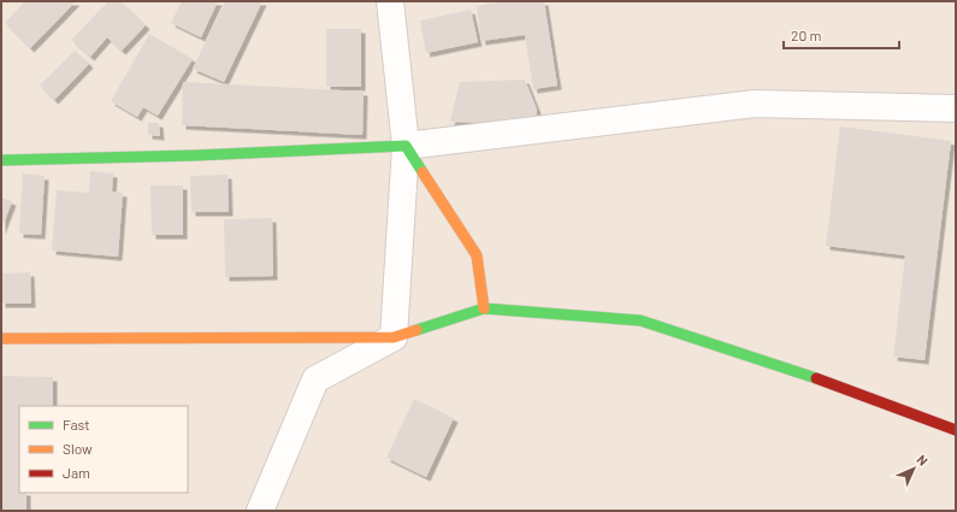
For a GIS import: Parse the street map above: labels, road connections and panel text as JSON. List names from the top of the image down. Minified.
{"legend":["Fast","Slow","Jam"],"scale_bar":"20 m","north":"top right"}
